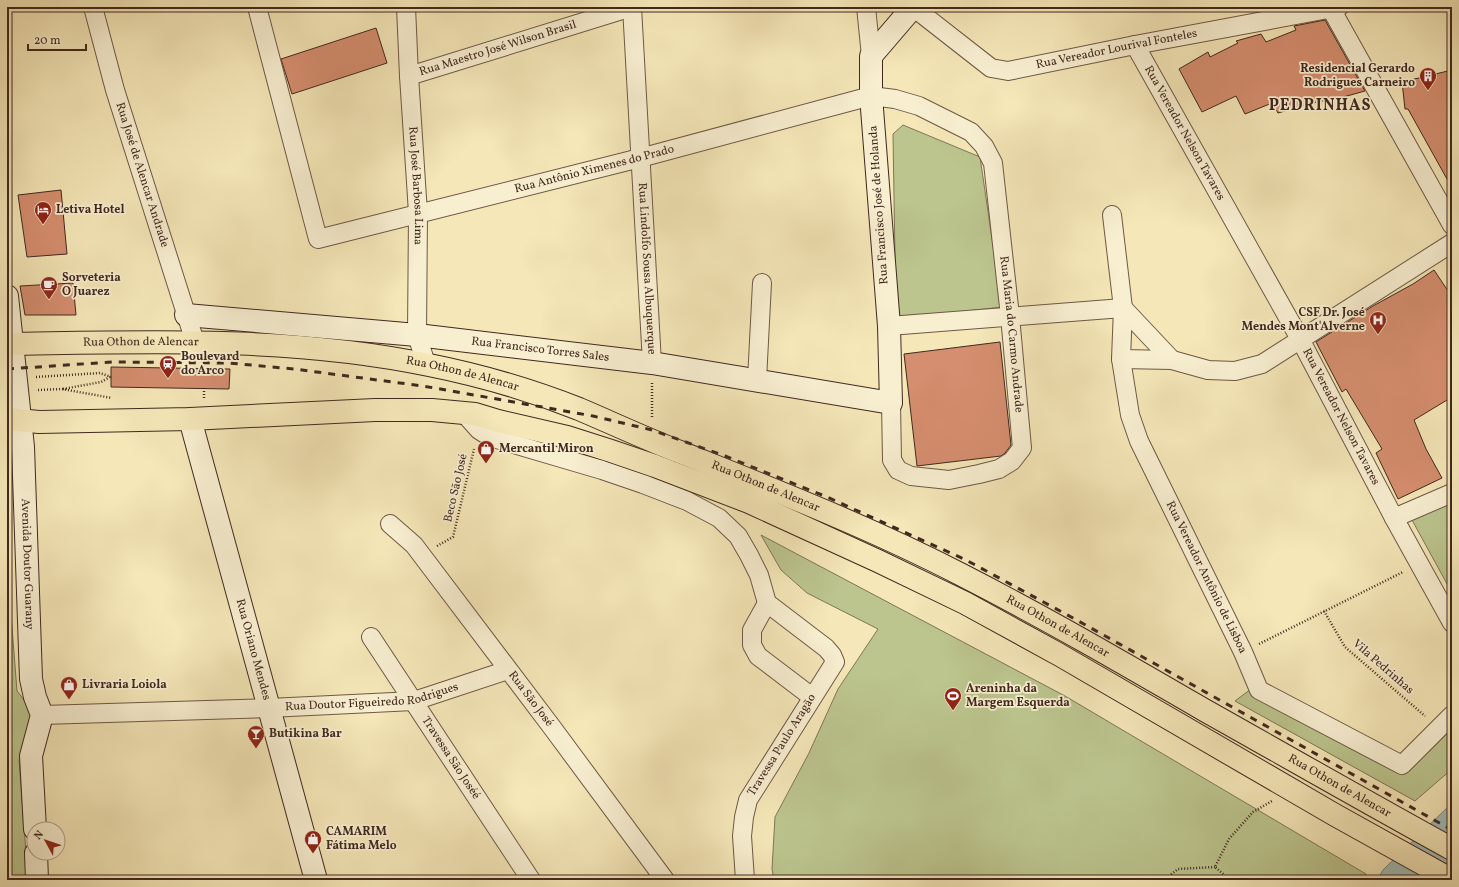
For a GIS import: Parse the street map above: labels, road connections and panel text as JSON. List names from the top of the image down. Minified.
{"streets":{"main road":["Rua Othon de Alencar"],"street":["Rua Maestro José Wilson Brasil","Rua Vereador Lourival Fonteles","Rua Vereador Nelson Tavares","Rua Antônio Ximenes do Prado","Rua José de Alencar Andrade","Rua José Barbosa Lima","Rua Francisco José de Holanda","Rua Lindolfo Sousa Albuquerque","Rua Maria do Carmo Andrade","Rua Francisco Torres Sales","Avenida Doutor Guarany","Rua Vereador Antônio de Lisboa","Rua Oriano Mendes","Rua Doutor Figueiredo Rodrigues","Rua São José","Travessa Paulo Aragão","Travessa São Joséé"],"path":["Beco São José","Vila Pedrinhas"]},"crossings":[["Rua Maestro José Wilson Brasil","Rua José Barbosa Lima"],["Rua Maestro José Wilson Brasil","Rua Lindolfo Sousa Albuquerque"],["Rua Vereador Lourival Fonteles","Rua Vereador Nelson Tavares"],["Rua Antônio Ximenes do Prado","Rua José Barbosa Lima"],["Rua Antônio Ximenes do Prado","Rua Francisco José de Holanda"],["Rua Antônio Ximenes do Prado","Rua Lindolfo Sousa Albuquerque"],["Rua Antônio Ximenes do Prado","Rua Maria do Carmo Andrade"],["Rua José de Alencar Andrade","Rua Othon de Alencar"],["Rua José de Alencar Andrade","Rua Francisco Torres Sales"],["Rua José Barbosa Lima","Rua Othon de Alencar"],["Rua José Barbosa Lima","Rua Francisco Torres Sales"],["Rua Francisco José de Holanda","Rua Maria do Carmo Andrade"],["Rua Francisco José de Holanda","Rua Francisco Torres Sales"],["Rua Lindolfo Sousa Albuquerque","Rua Francisco Torres Sales"],["Rua Maria do Carmo Andrade","Rua Francisco Torres Sales"],["Rua Othon de Alencar","Avenida Doutor Guarany"],["Rua Othon de Alencar","Rua Oriano Mendes"],["Beco São José","Rua São José"],["Avenida Doutor Guarany","Rua Doutor Figueiredo Rodrigues"],["Rua Vereador Antônio de Lisboa","Vila Pedrinhas"],["Rua Oriano Mendes","Rua Doutor Figueiredo Rodrigues"],["Rua Doutor Figueiredo Rodrigues","Rua São José"],["Rua Doutor Figueiredo Rodrigues","Travessa São Joséé"]],"districts":["PEDRINHAS"],"places":{"building":["Residencial Gerardo Rodrigues Carneiro"],"hotel":["Letiva Hotel"],"cafe":["Sorveteria O Juarez"],"hospital":["CSF Dr. José Mendes Mont'Alverne"],"station":["Boulevard do Arco"],"shop":["Mercantil Miron","Livraria Loiola","CAMARIM Fátima Melo"],"sports":["Areninha da Margem Esquerda"],"bar":["Butikina Bar"]},"scale_bar":"20 m","north":"top left"}
